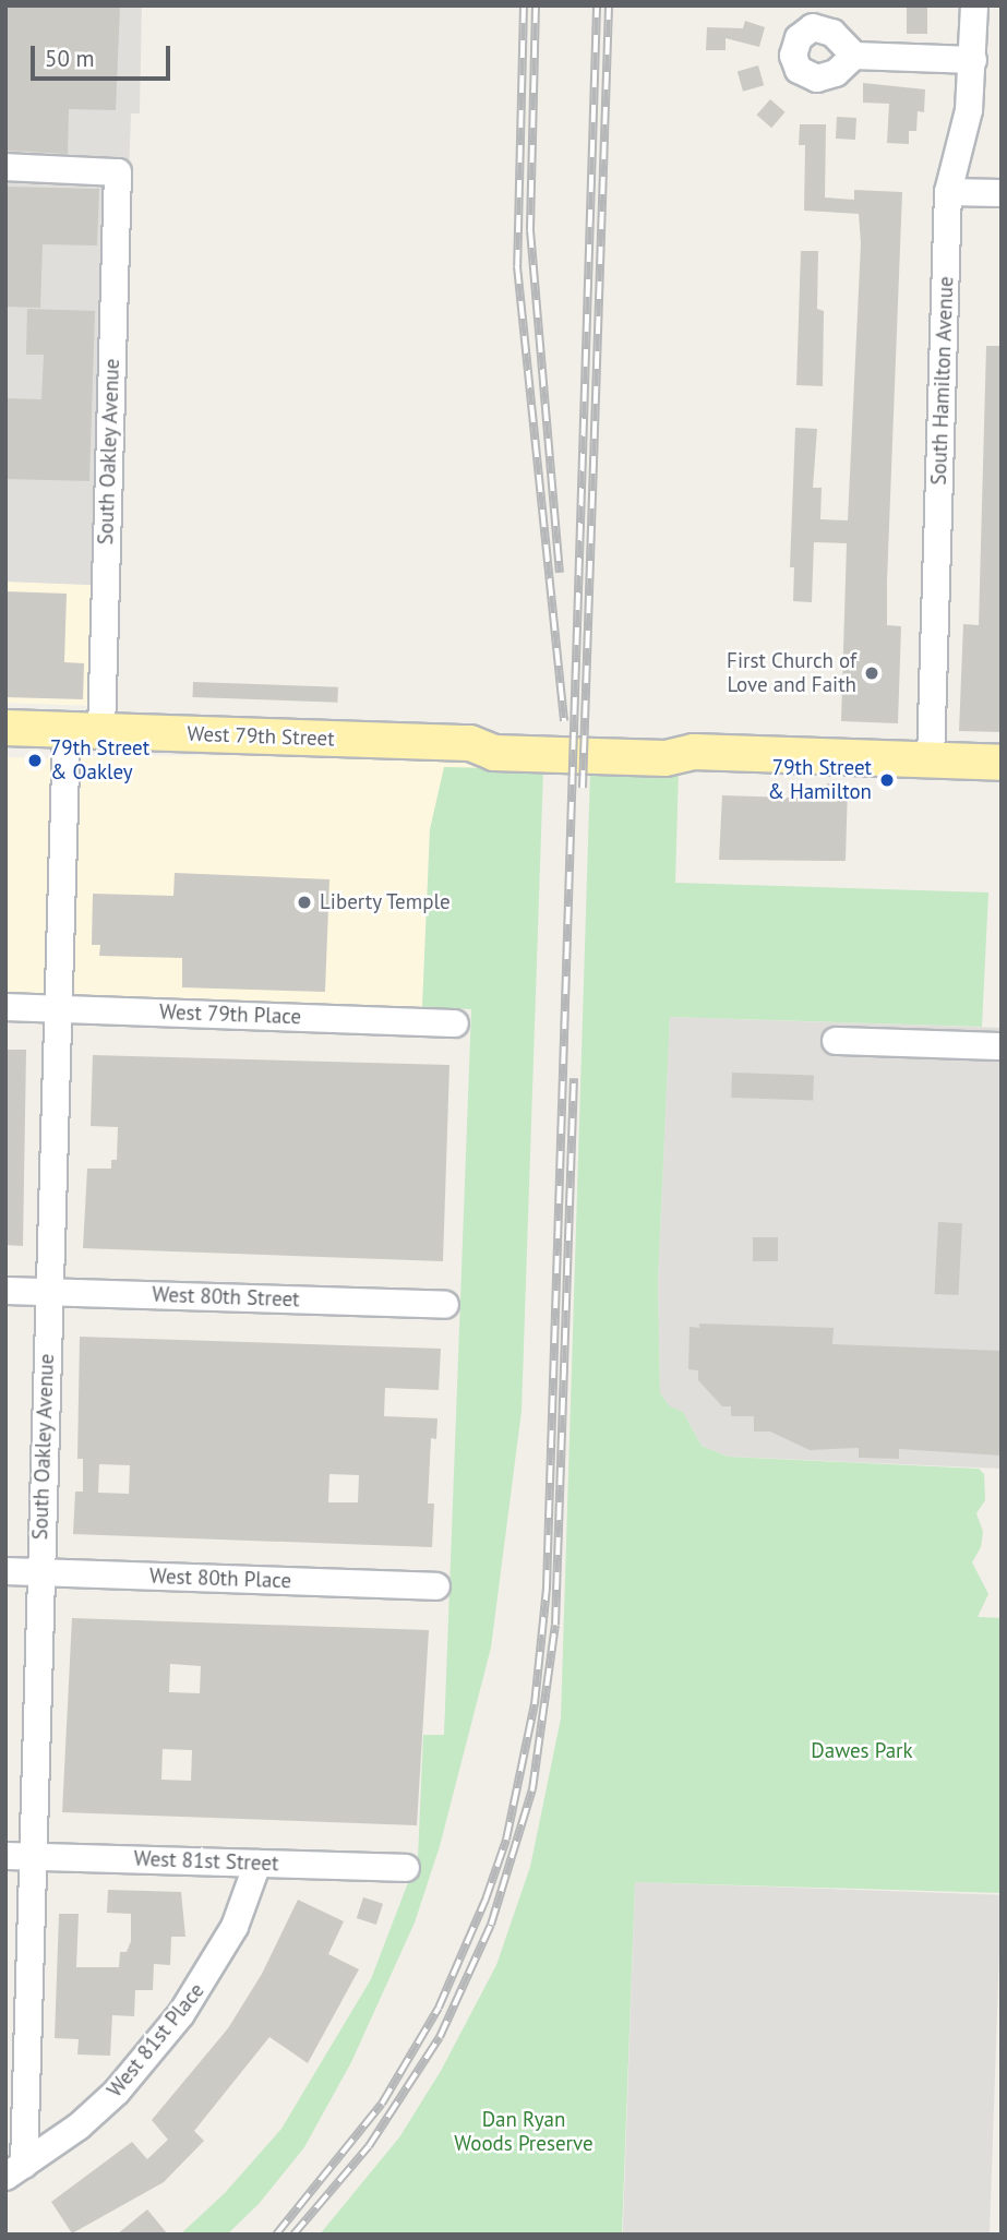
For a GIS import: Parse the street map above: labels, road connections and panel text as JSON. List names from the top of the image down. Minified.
{"streets":{"main road":["West 79th Street"],"street":["South Hamilton Avenue","South Oakley Avenue","West 79th Place","West 80th Street","West 80th Place","West 81st Street","West 81st Place"]},"crossings":[["South Hamilton Avenue","West 79th Street"],["South Oakley Avenue","West 79th Street"],["South Oakley Avenue","West 79th Place"],["South Oakley Avenue","West 80th Street"],["South Oakley Avenue","West 80th Place"],["South Oakley Avenue","West 81st Street"],["South Oakley Avenue","West 81st Place"],["West 81st Street","West 81st Place"]],"parks":["Dawes Park","Dan Ryan Woods Preserve"],"places":["First Church of Love and Faith","79th Street & Oakley","79th Street & Hamilton","Liberty Temple"],"scale_bar":"50 m"}
